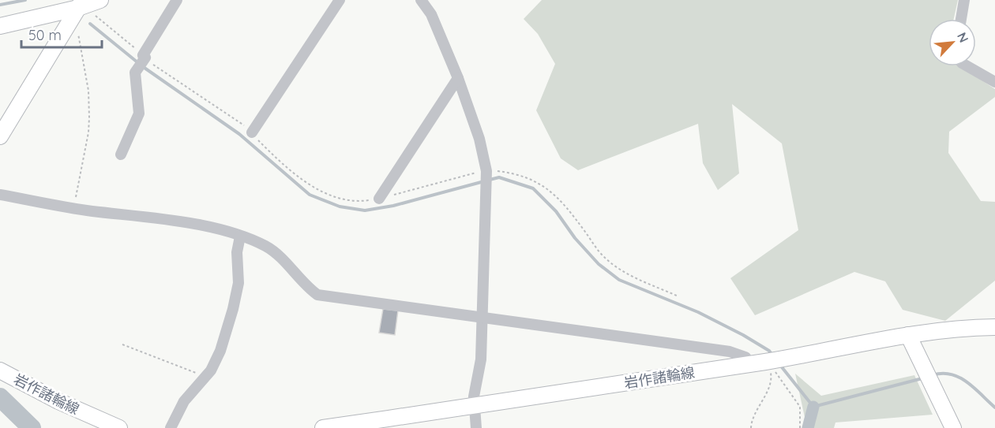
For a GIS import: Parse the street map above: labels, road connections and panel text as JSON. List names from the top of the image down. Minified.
{"streets":{"main road":["岩作諸輪線"]},"scale_bar":"50 m","north":"top right"}
